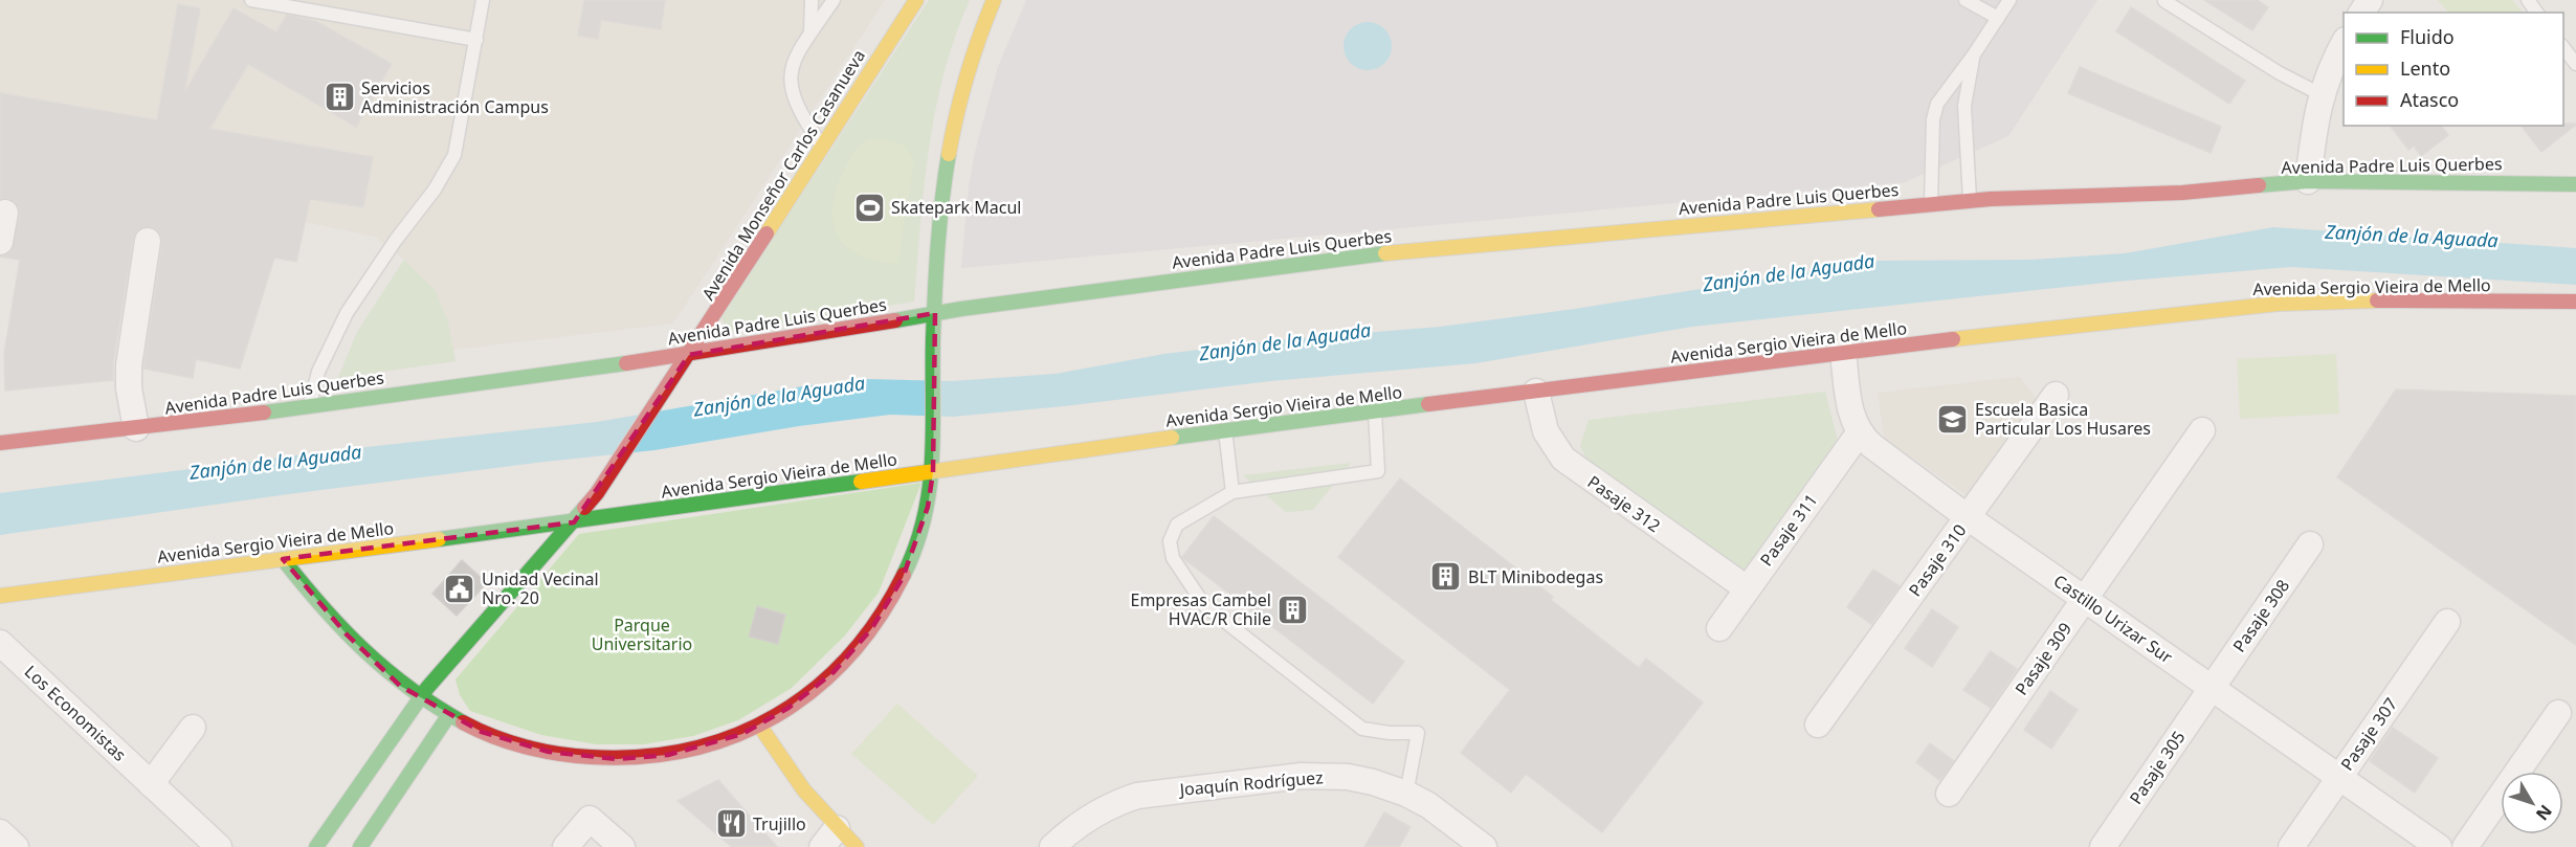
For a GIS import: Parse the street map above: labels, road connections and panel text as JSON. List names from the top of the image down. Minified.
{"streets":{"main road":["Avenida Padre Luis Querbes","Avenida Monseñor Carlos Casanueva","Avenida Sergio Vieira de Mello"],"street":["Pasaje 312","Pasaje 311","Pasaje 310","Pasaje 308","Castillo Urizar Sur","Pasaje 309","Los Economistas","Pasaje 307","Pasaje 305","Joaquín Rodríguez"]},"crossings":[["Avenida Padre Luis Querbes","Avenida Monseñor Carlos Casanueva"],["Avenida Monseñor Carlos Casanueva","Avenida Sergio Vieira de Mello"],["Avenida Sergio Vieira de Mello","Pasaje 312"],["Pasaje 312","Pasaje 311"],["Pasaje 311","Castillo Urizar Sur"],["Pasaje 310","Castillo Urizar Sur"],["Pasaje 308","Castillo Urizar Sur"],["Pasaje 308","Pasaje 305"],["Castillo Urizar Sur","Pasaje 309"],["Castillo Urizar Sur","Pasaje 307"],["Castillo Urizar Sur","Pasaje 305"]],"water":["Zanjón de la Aguada"],"parks":["Parque Universitario"],"places":{"building":["Servicios Administración Campus","BLT Minibodegas","Empresas Cambel HVAC/R Chile"],"sports":["Skatepark Macul"],"school or university":["Escuela Basica Particular Los Husares"],"public building":["Unidad Vecinal Nro. 20"],"restaurant":["Trujillo"]},"legend":["Fluido","Lento","Atasco"],"north":"bottom right"}
